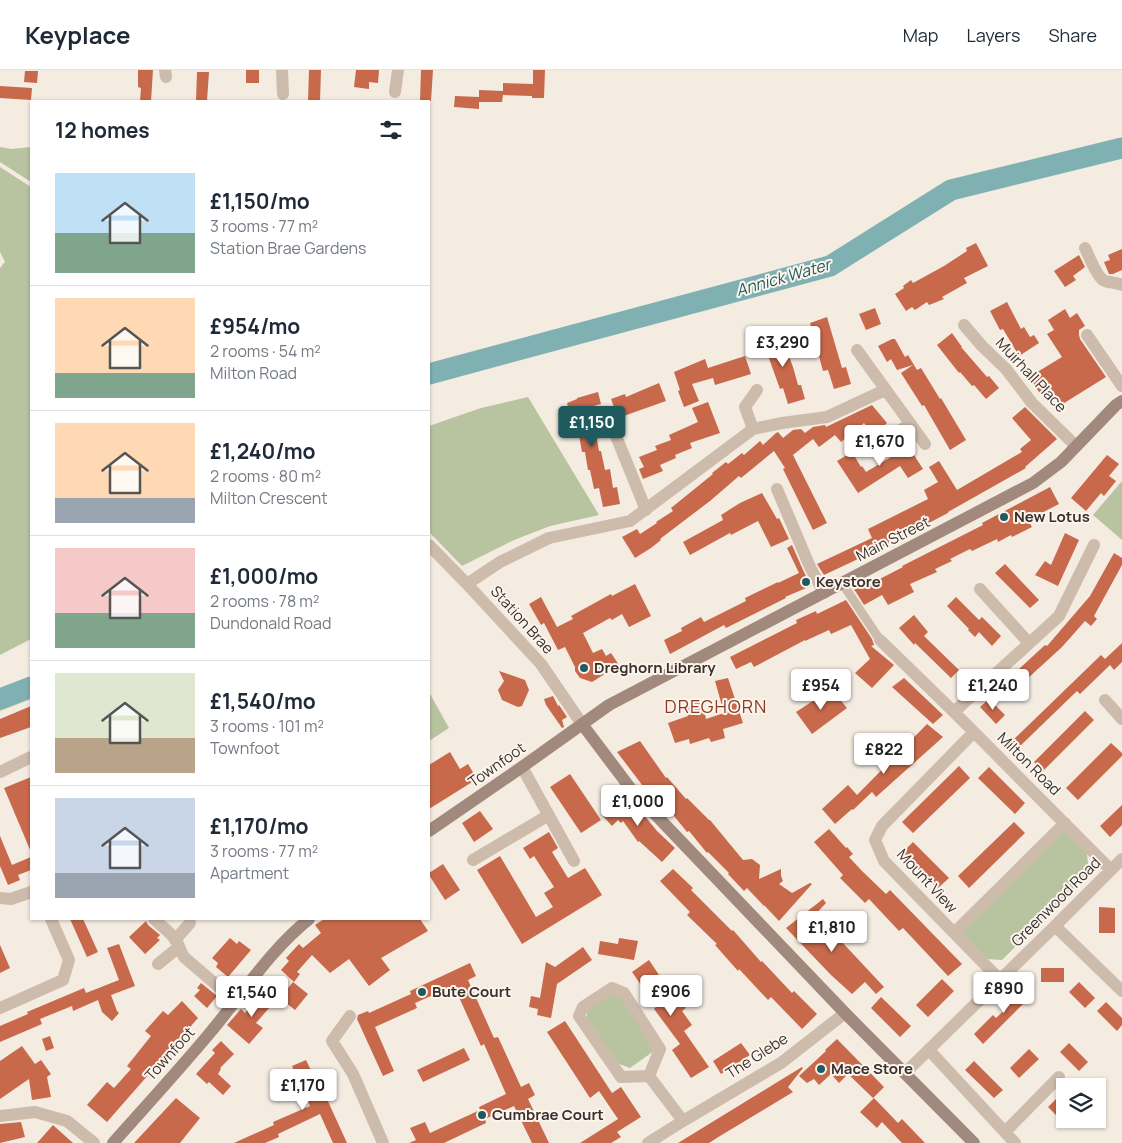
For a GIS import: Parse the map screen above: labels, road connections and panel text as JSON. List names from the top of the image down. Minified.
{"streets":{"main road":["Main Street","Townfoot"],"street":["Muirhall Place","Station Brae","Milton Road","Mount View","Greenwood Road","The Glebe"]},"crossings":[["Muirhall Place","Main Street"],["Main Street","Station Brae"],["Main Street","Townfoot"],["Station Brae","Townfoot"],["Milton Road","Mount View"],["Milton Road","Greenwood Road"],["Mount View","Greenwood Road"]],"districts":["DREGHORN"],"water":["Annick Water"],"places":["New Lotus","Keystore","Dreghorn Library","Bute Court","Mace Store","Cumbrae Court"],"page":{"header":"Keyplace","nav":["Map","Layers","Share"],"heading":"12 homes","list":[{"name":"£1,150/mo","note":"3 rooms · 77 m² · Station Brae Gardens"},{"name":"£954/mo","note":"2 rooms · 54 m² · Milton Road"},{"name":"£1,240/mo","note":"2 rooms · 80 m² · Milton Crescent"},{"name":"£1,000/mo","note":"2 rooms · 78 m² · Dundonald Road"},{"name":"£1,540/mo","note":"3 rooms · 101 m² · Townfoot"},{"name":"£1,170/mo","note":"3 rooms · 77 m² · Apartment"}],"price":["£3,290","£1,150","£1,670","£954","£1,240","£822","£1,000","£1,810","£890","£906","£1,540","£1,170"]}}
